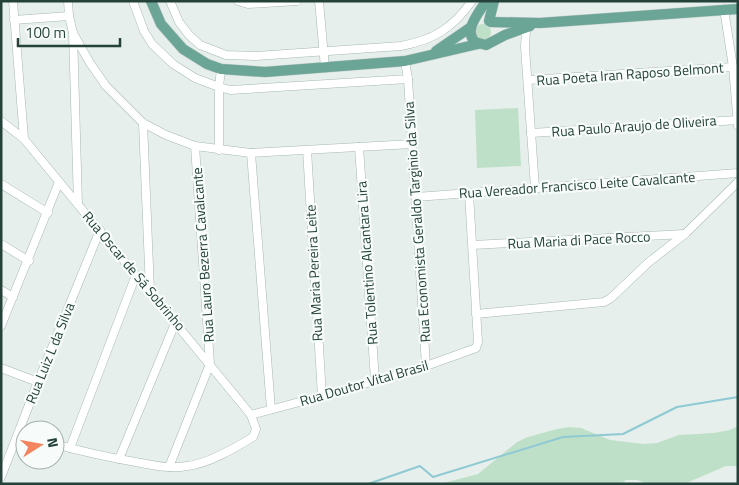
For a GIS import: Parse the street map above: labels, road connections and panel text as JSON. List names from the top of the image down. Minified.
{"streets":{"street":["Rua Poeta Iran Raposo Belmont","Rua Paulo Araujo de Oliveira","Rua Vereador Francisco Leite Cavalcante","Rua Economista Geraldo Targinio da Silva","Rua Maria di Pace Rocco","Rua Lauro Bezerra Cavalcante","Rua Tolentino Alcantara Lira","Rua Oscar de Sá Sobrinho","Rua Maria Pereira Leite","Rua Luiz L da Silva","Rua Doutor Vital Brasil"]},"crossings":[["Rua Vereador Francisco Leite Cavalcante","Rua Economista Geraldo Targinio da Silva"],["Rua Economista Geraldo Targinio da Silva","Rua Doutor Vital Brasil"],["Rua Lauro Bezerra Cavalcante","Rua Oscar de Sá Sobrinho"],["Rua Tolentino Alcantara Lira","Rua Doutor Vital Brasil"],["Rua Oscar de Sá Sobrinho","Rua Luiz L da Silva"],["Rua Oscar de Sá Sobrinho","Rua Doutor Vital Brasil"],["Rua Maria Pereira Leite","Rua Doutor Vital Brasil"]],"scale_bar":"100 m","north":"right"}
